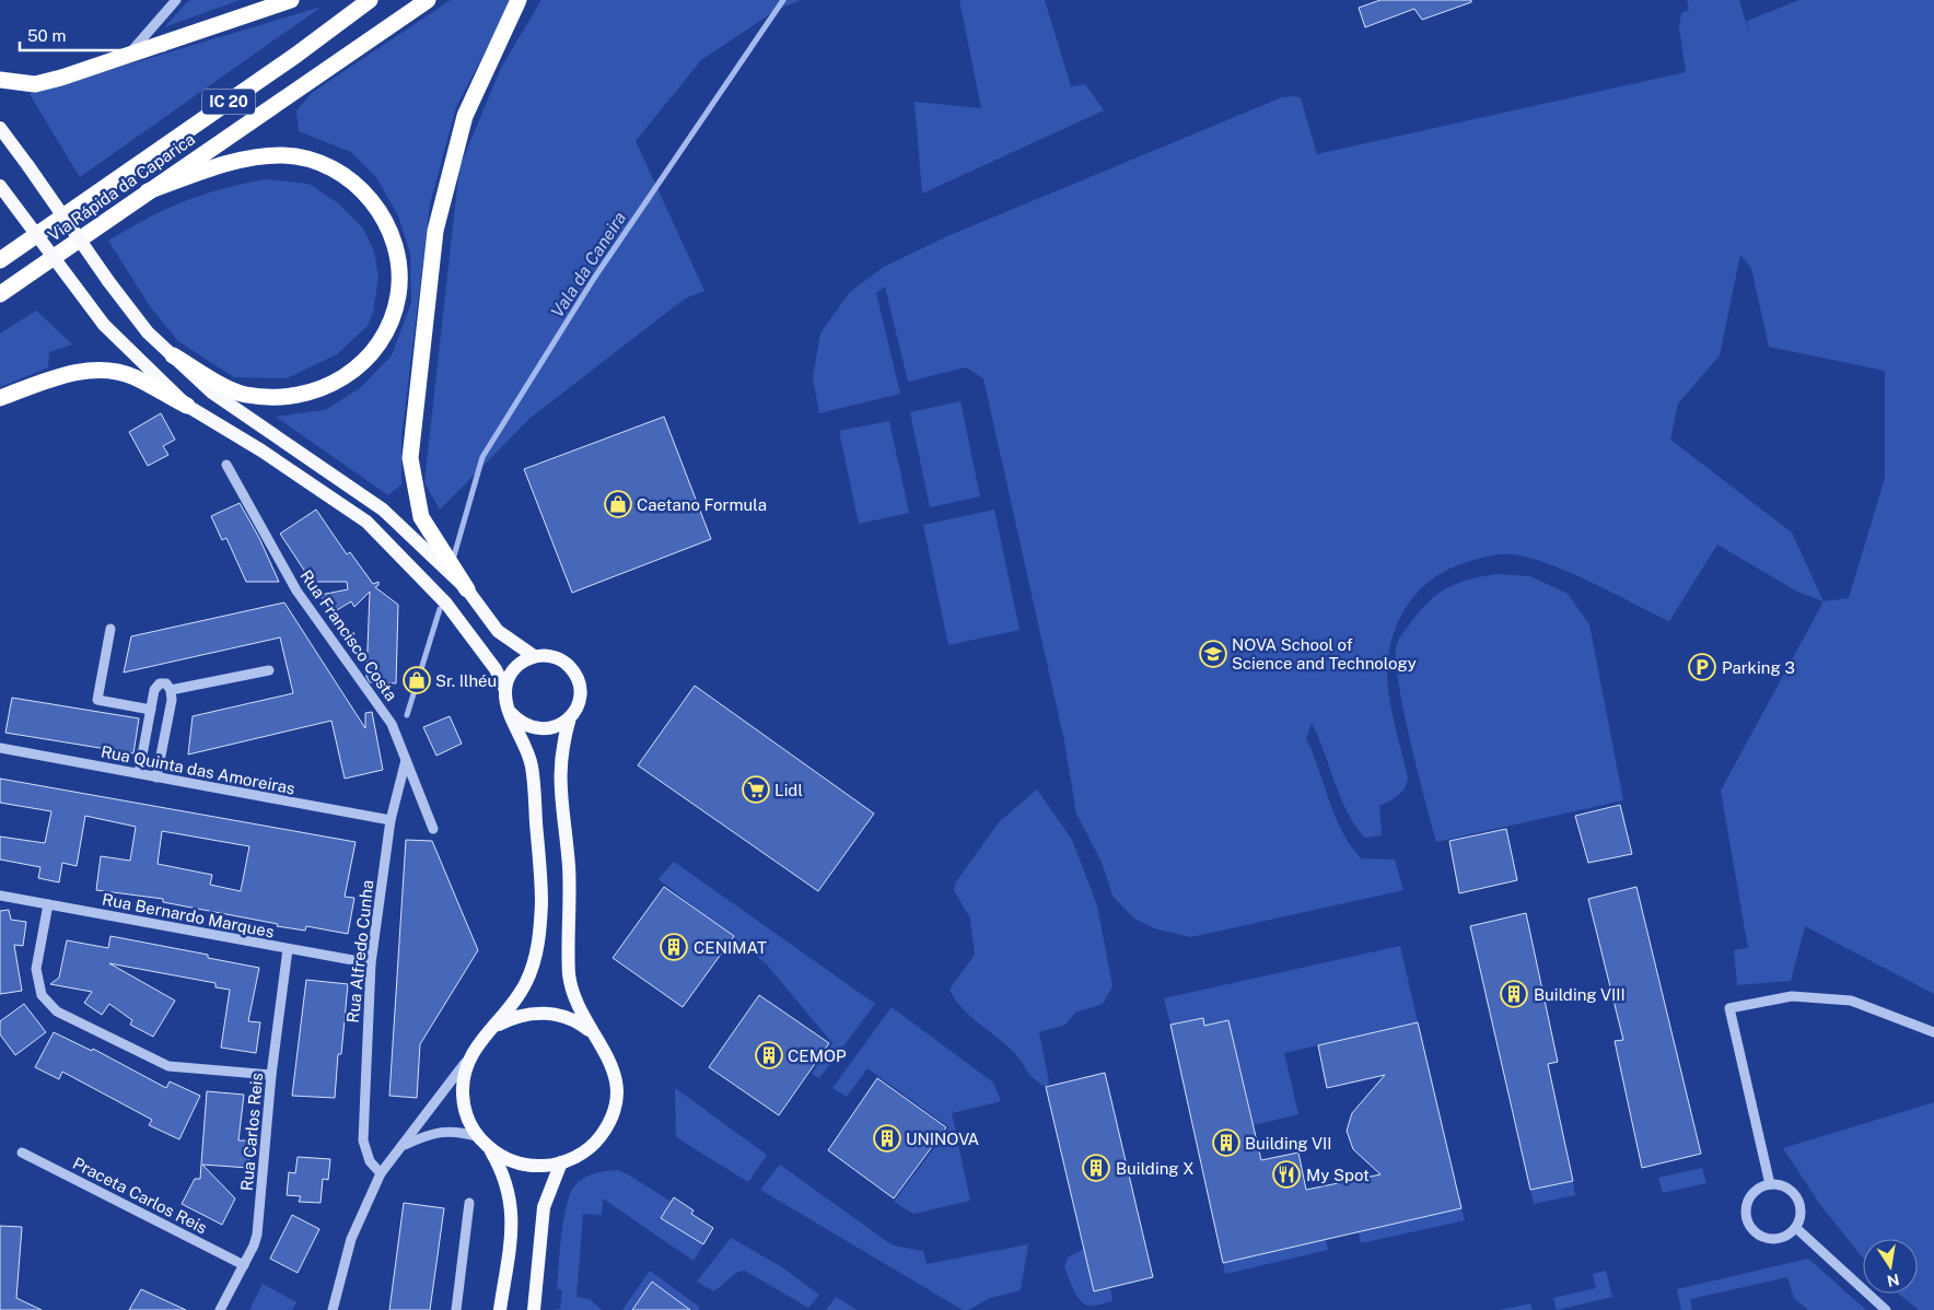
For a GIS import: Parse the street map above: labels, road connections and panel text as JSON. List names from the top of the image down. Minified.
{"streets":{"highway":["IC 20","Via Rápida da Caparica"],"street":["Rua Francisco Costa","Rua Quinta das Amoreiras","Rua Bernardo Marques","Rua Alfredo Cunha","Rua Carlos Reis","Praceta Carlos Reis"]},"crossings":[["Rua Francisco Costa","Rua Alfredo Cunha"],["Rua Quinta das Amoreiras","Rua Alfredo Cunha"],["Rua Bernardo Marques","Rua Alfredo Cunha"],["Rua Bernardo Marques","Rua Carlos Reis"],["Rua Carlos Reis","Praceta Carlos Reis"]],"water":["Vala da Caneira"],"places":{"shop":["Caetano Formula","Sr. Ilhéu"],"school or university":["NOVA School of Science and Technology"],"parking":["Parking 3"],"supermarket":["Lidl"],"building":["CENIMAT","Building VIII","CEMOP","UNINOVA","Building VII","Building X"],"restaurant":["My Spot"]},"scale_bar":"50 m","north":"bottom"}
